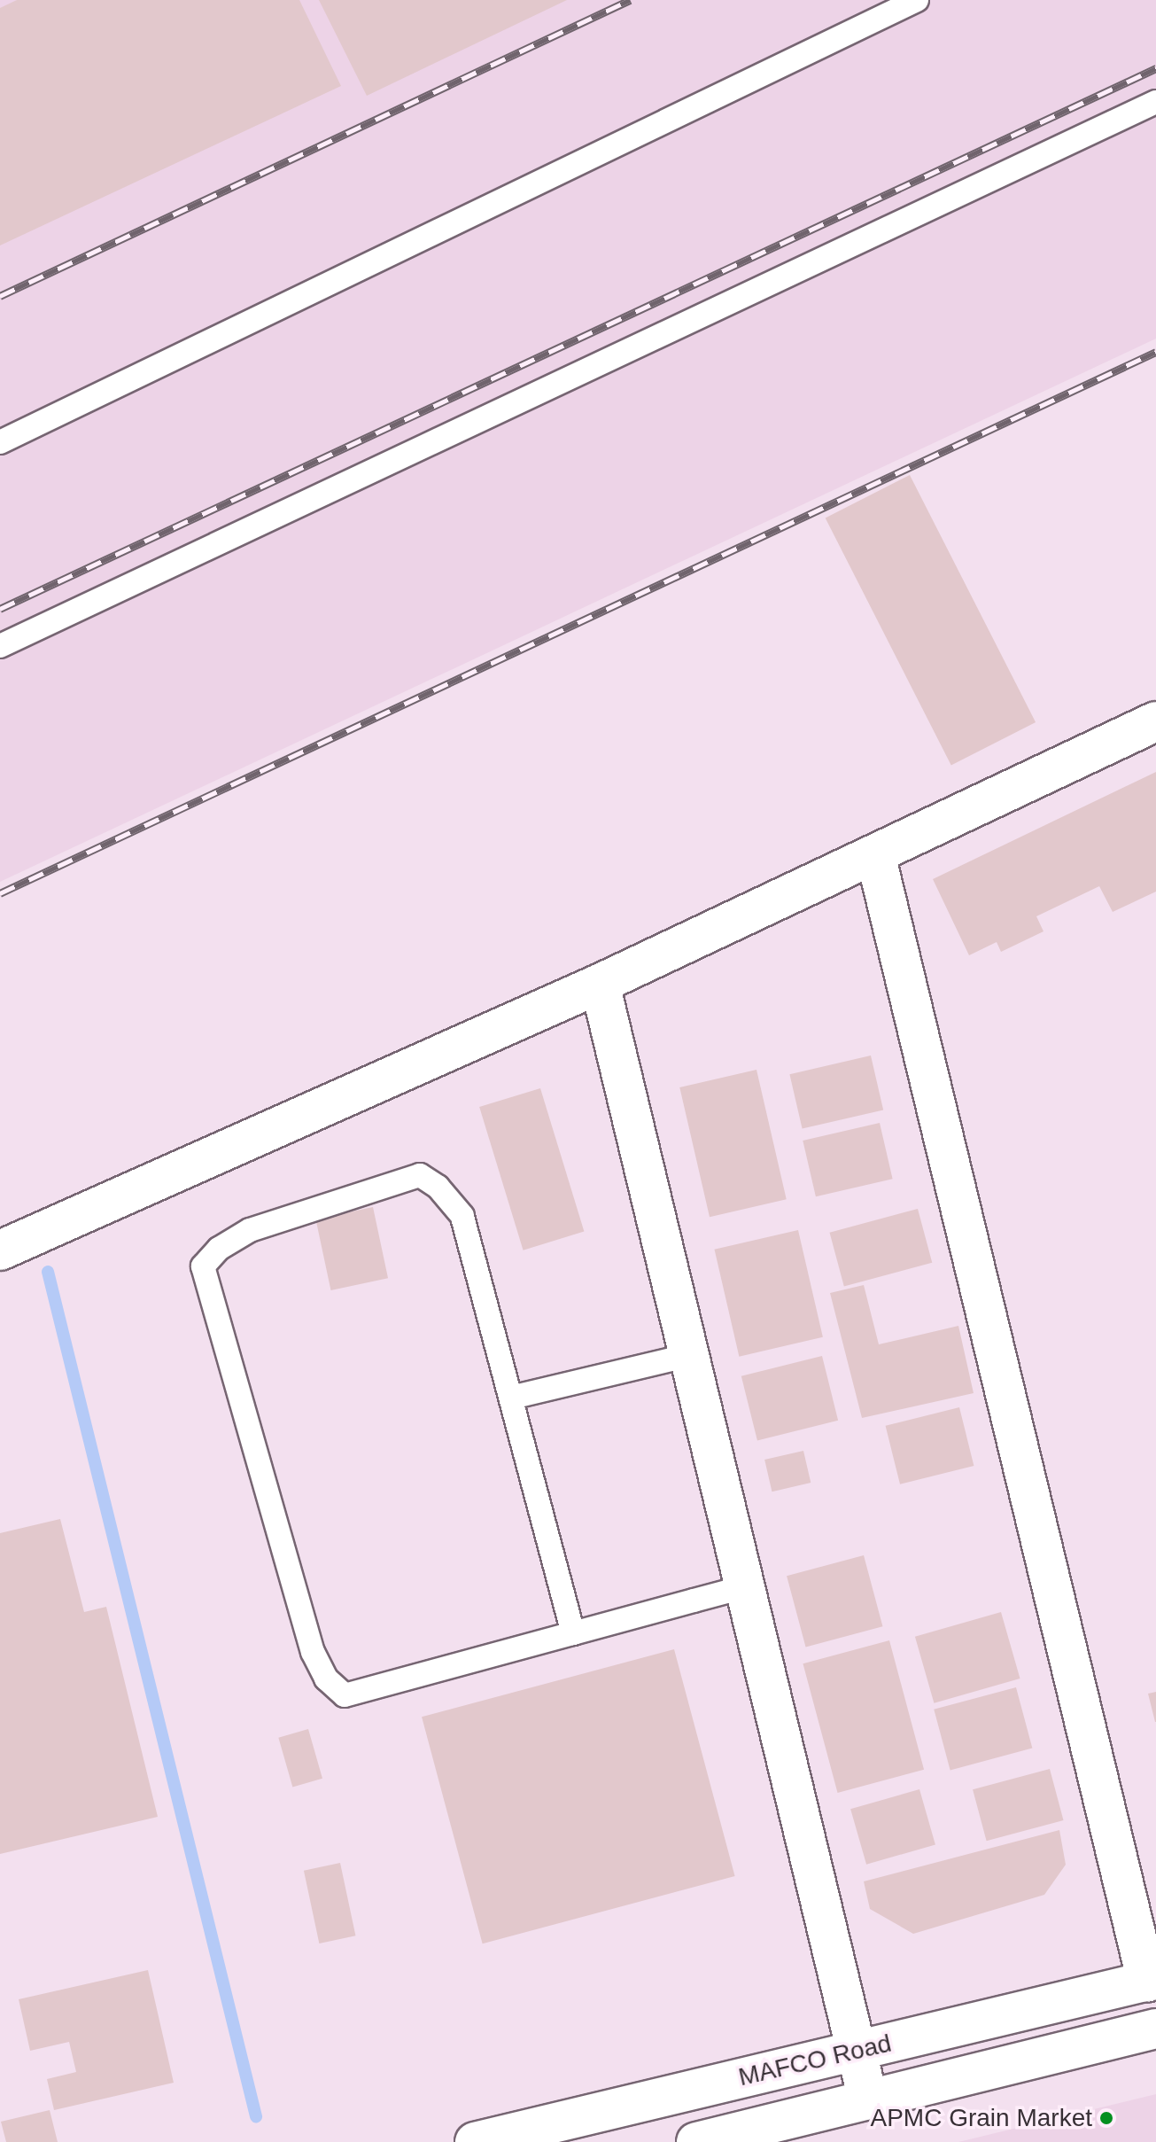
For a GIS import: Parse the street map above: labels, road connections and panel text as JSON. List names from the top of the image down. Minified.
{"streets":{"street":["MAFCO Road"]},"places":["APMC Grain Market"]}
